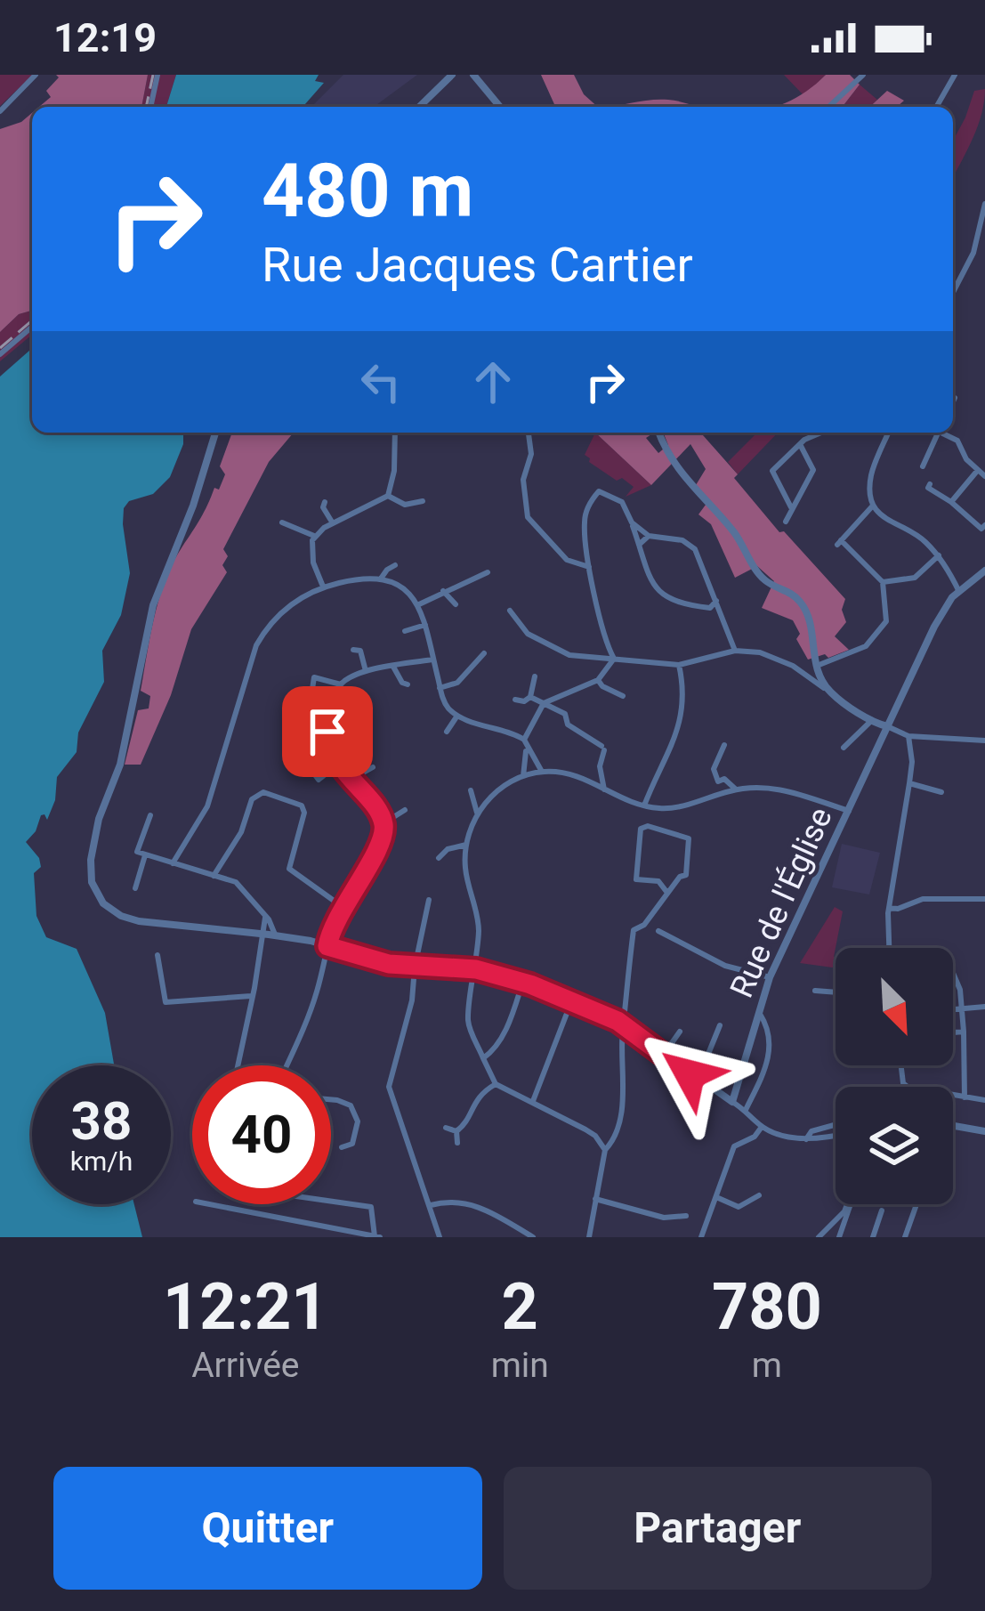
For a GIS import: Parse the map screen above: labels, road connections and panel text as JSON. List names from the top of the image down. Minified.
{"streets":{"street":["Rue de l'Église"]},"north":"bottom right","page":{"status":"12:19","turn":["480 m","Rue Jacques Cartier"],"speed":"38 km/h","limit":"40","eta":["12:21","Arrivée","2","min","780","m"],"buttons":["Quitter","Partager"]}}
